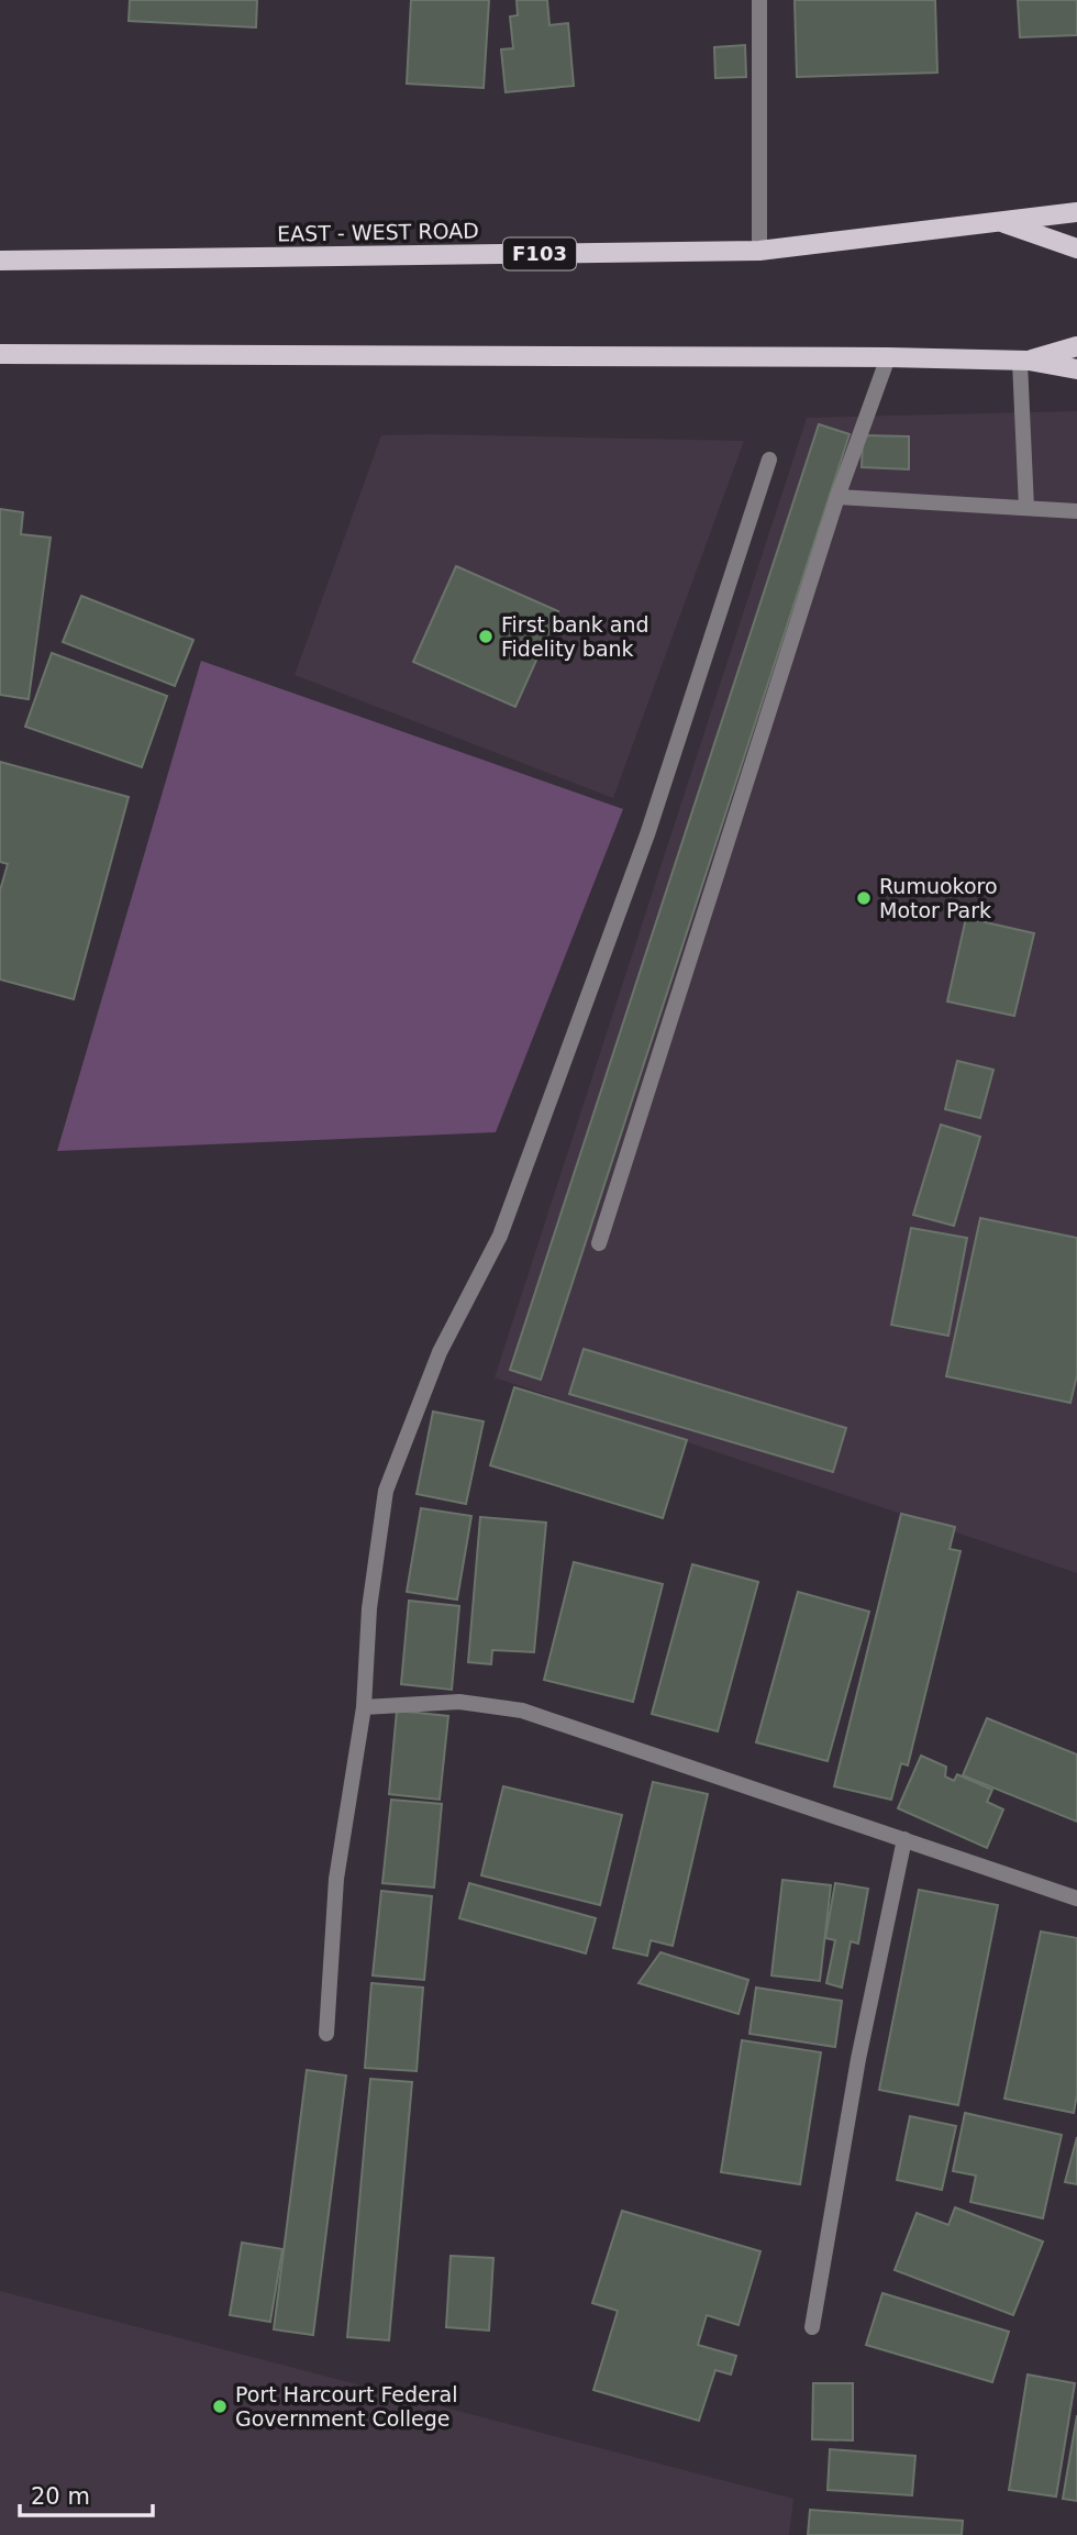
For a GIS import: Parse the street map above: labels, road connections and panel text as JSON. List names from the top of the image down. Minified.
{"streets":{"main road":["EAST - WEST ROAD","F103"]},"places":["First bank and Fidelity bank","Rumuokoro Motor Park","Port Harcourt Federal Government College"],"scale_bar":"20 m"}
